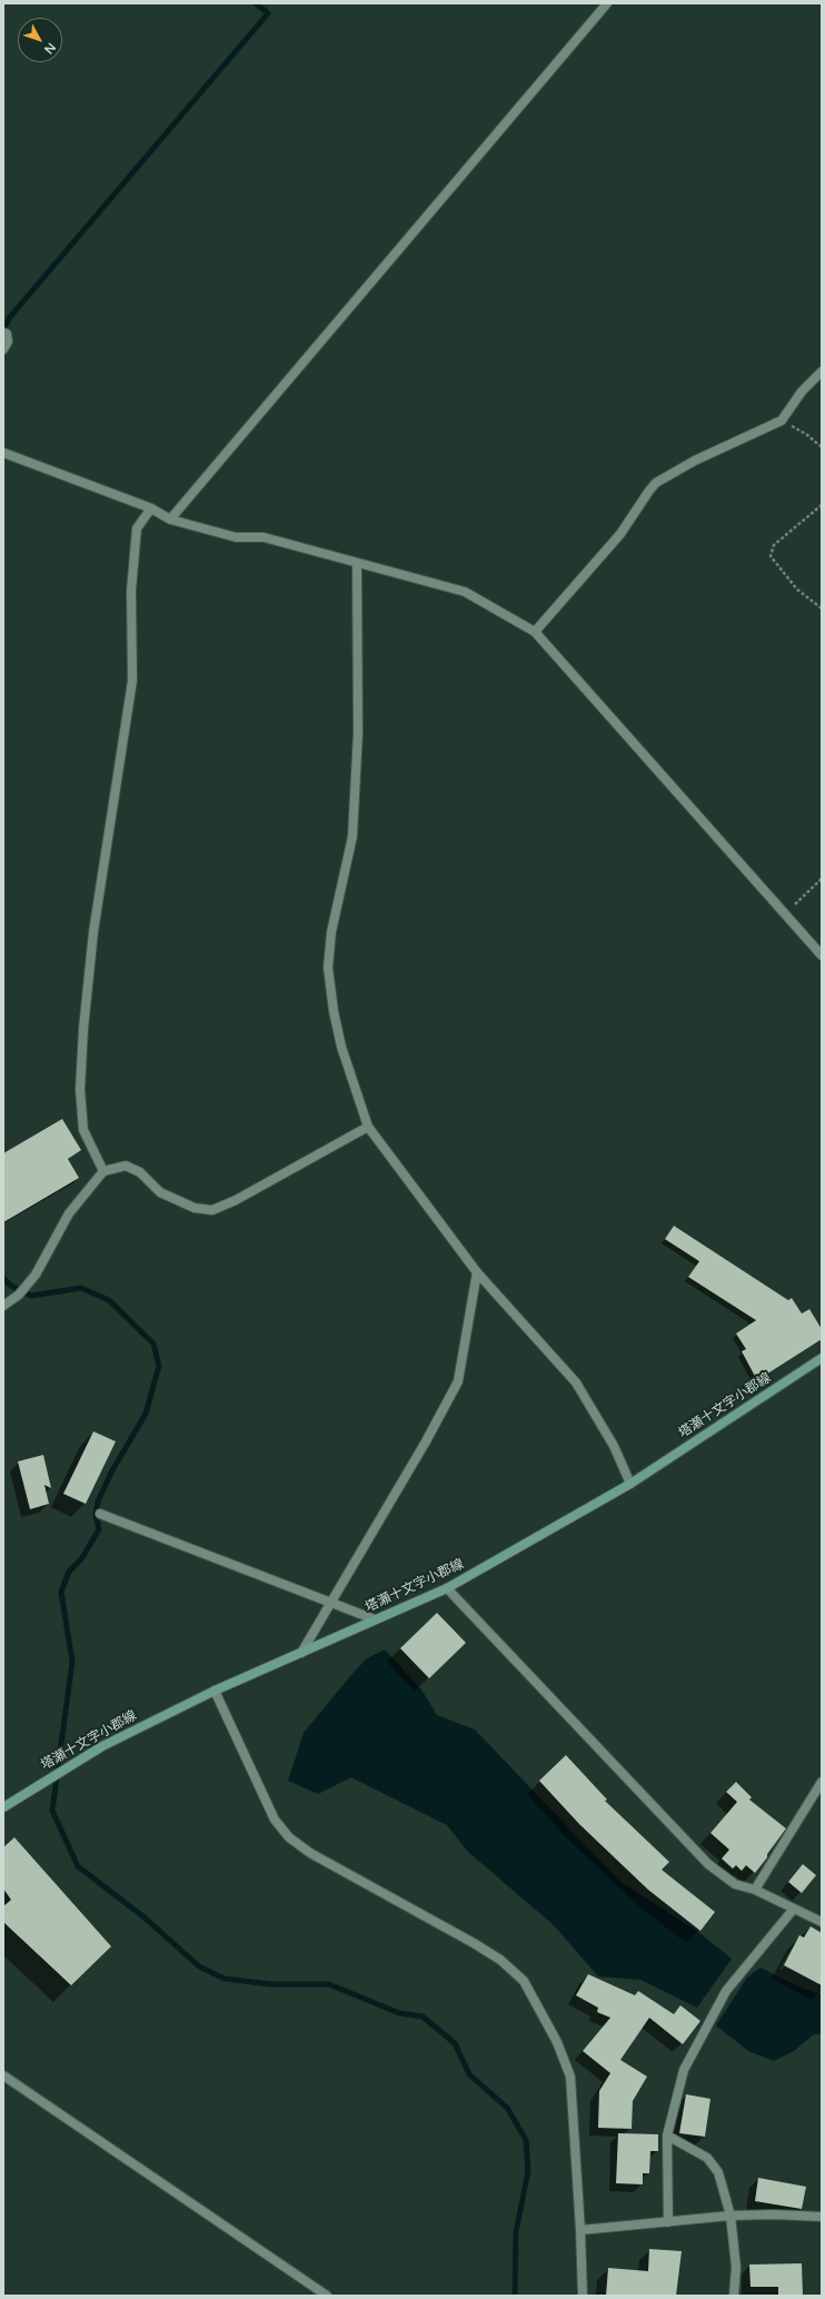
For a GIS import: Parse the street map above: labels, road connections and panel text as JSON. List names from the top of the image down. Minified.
{"streets":{"main road":["塔瀬十文字小郡線"]},"north":"bottom right"}
